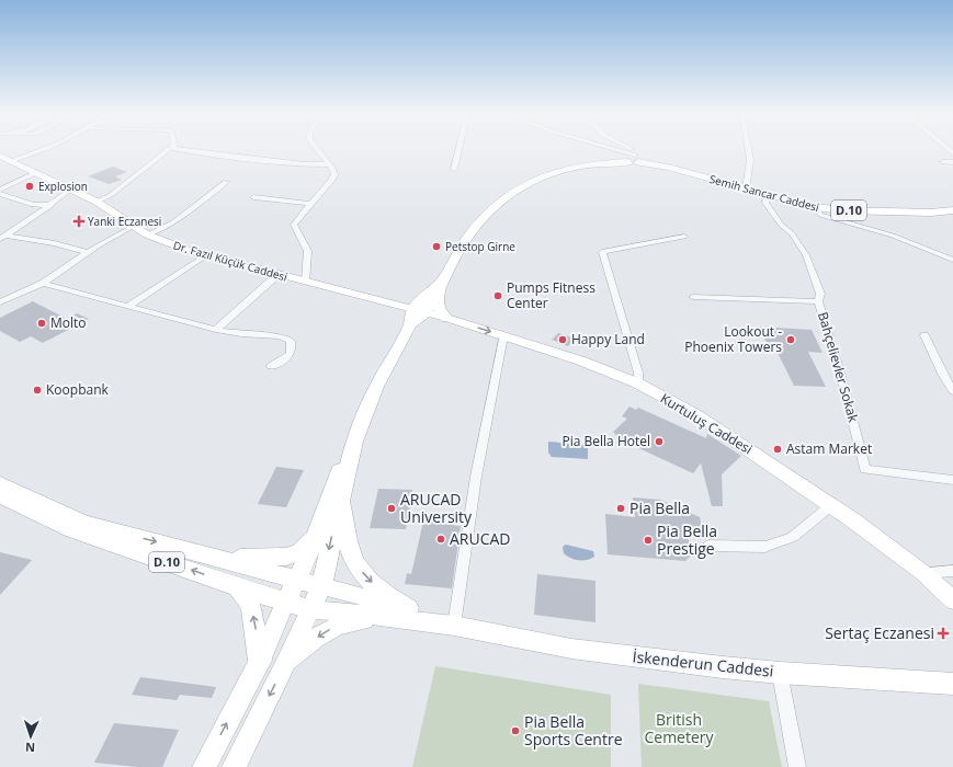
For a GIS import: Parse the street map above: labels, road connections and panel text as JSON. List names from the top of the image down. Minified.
{"streets":{"main road":["Semih Sancar Caddesi","D.10"],"street":["Dr. Fazıl Küçük Caddesi","Bahçelievler Sokak","Kurtuluş Caddesi","İskenderun Caddesi"]},"crossings":[["Semih Sancar Caddesi","D.10"],["Semih Sancar Caddesi","Dr. Fazıl Küçük Caddesi"],["Semih Sancar Caddesi","Kurtuluş Caddesi"],["Dr. Fazıl Küçük Caddesi","Kurtuluş Caddesi"]],"parks":["British Cemetery"],"places":{"other":["Explosion","Petstop Girne","Pumps Fitness Center","Molto","Happy Land","Lookout - Phoenix Towers","Koopbank","Pia Bella Hotel","Astam Market","ARUCAD University","Pia Bella","ARUCAD","Pia Bella Prestige","Pia Bella Sports Centre"],"health":["Yanki Eczanesi","Sertaç Eczanesi"]},"north":"bottom"}
